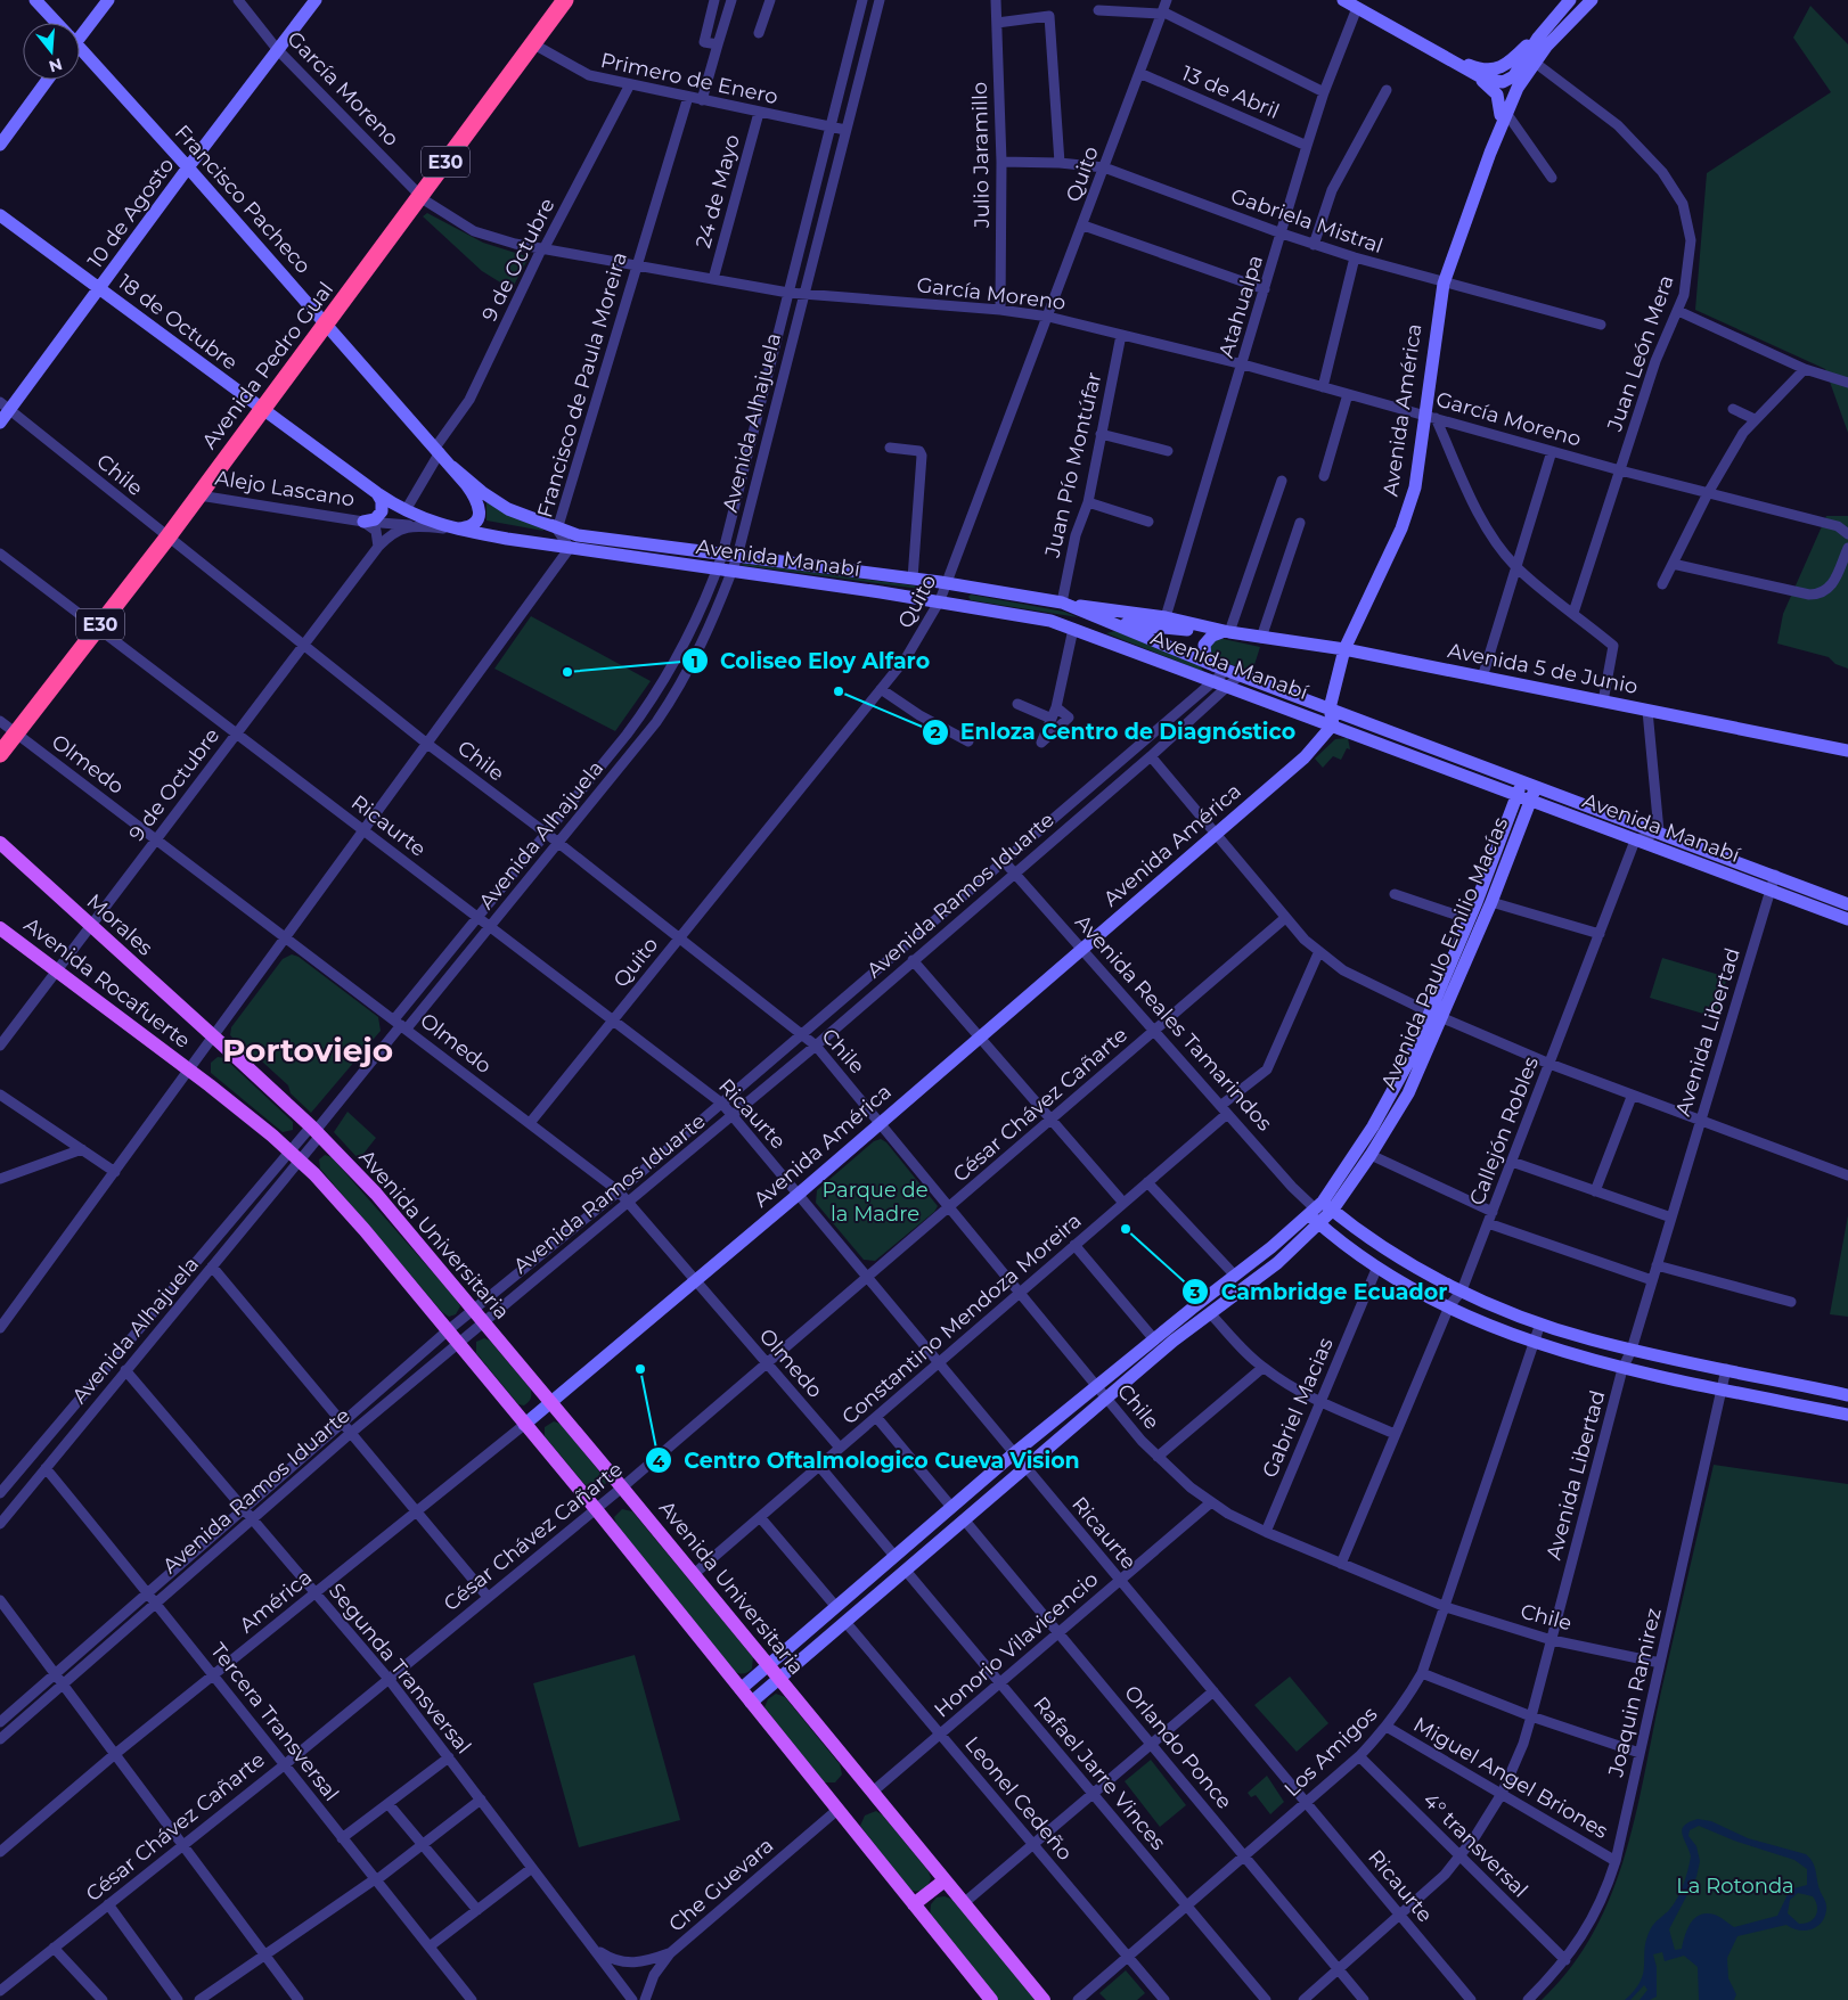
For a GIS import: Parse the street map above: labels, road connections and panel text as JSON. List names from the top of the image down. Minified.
{"streets":{"highway":["E30","Avenida Pedro Gual"],"main road":["Francisco Pacheco","10 de Agosto","18 de Octubre","Avenida América","Alejo Lascano","Avenida Manabí","Avenida 5 de Junio","Morales","Avenida Paulo Emilio Macías","Avenida Rocafuerte","Avenida Reales Tamarindos","Avenida Universitaria"],"street":["Primero de Enero","García Moreno","13 de Abril","Julio Jaramillo","Quito","24 de Mayo","Gabriela Mistral","9 de Octubre","Atahualpa","Juan León Mera","Francisco de Paula Moreira","Avenida Alhajuela","Juan Pío Montúfar","Chile","Olmedo","Ricaurte","Avenida Ramos Iduarte","Avenida Libertad","César Chávez Cañarte","Callejón Robles","Constantino Mendoza Moreira","Gabriel Macias","América","Honorio Vilavicencio","Segunda Transversal","Joaquin Ramirez","Tercera Transversal","Orlando Ponce","Los Amigos","Rafael Jarre Vinces","Miguel Angel Briones","Leonel Cedeño","4° transversal","Che Guevara"]},"crossings":[["Primero de Enero","24 de Mayo"],["Primero de Enero","9 de Octubre"],["Primero de Enero","Avenida Pedro Gual"],["Primero de Enero","Francisco de Paula Moreira"],["Primero de Enero","Avenida Alhajuela"],["García Moreno","Julio Jaramillo"],["García Moreno","Quito"],["García Moreno","24 de Mayo"],["García Moreno","10 de Agosto"],["García Moreno","9 de Octubre"],["García Moreno","Atahualpa"],["García Moreno","Juan León Mera"],["García Moreno","Avenida Pedro Gual"],["García Moreno","Francisco de Paula Moreira"],["García Moreno","Avenida América"],["García Moreno","Avenida Alhajuela"],["García Moreno","Juan Pío Montúfar"],["13 de Abril","Quito"],["13 de Abril","Atahualpa"],["Julio Jaramillo","Gabriela Mistral"],["Quito","Gabriela Mistral"],["Quito","Chile"],["Quito","Avenida Manabí"],["Quito","Olmedo"],["Quito","Ricaurte"],["Francisco Pacheco","10 de Agosto"],["Francisco Pacheco","9 de Octubre"],["Francisco Pacheco","Avenida Pedro Gual"],["Francisco Pacheco","Avenida Manabí"],["10 de Agosto","18 de Octubre"],["10 de Agosto","Chile"],["Gabriela Mistral","Atahualpa"],["Gabriela Mistral","Avenida América"],["9 de Octubre","18 de Octubre"],["9 de Octubre","Chile"],["9 de Octubre","Alejo Lascano"],["9 de Octubre","Olmedo"],["9 de Octubre","Ricaurte"],["9 de Octubre","Morales"],["9 de Octubre","Avenida Rocafuerte"],["Atahualpa","Avenida 5 de Junio"],["18 de Octubre","Avenida Pedro Gual"],["18 de Octubre","Alejo Lascano"],["Juan León Mera","Avenida América"],["Avenida Pedro Gual","Chile"],["Avenida Pedro Gual","Alejo Lascano"],["Avenida Pedro Gual","Olmedo"],["Avenida Pedro Gual","Ricaurte"],["Francisco de Paula Moreira","Alejo Lascano"],["Francisco de Paula Moreira","Avenida Manabí"],["Avenida América","Chile"],["Avenida América","Avenida Manabí"],["Avenida América","Avenida 5 de Junio"],["Avenida América","Olmedo"],["Avenida América","Ricaurte"],["Avenida América","Avenida Reales Tamarindos"],["Avenida América","Avenida Universitaria"],["Avenida América","América"],["Avenida Alhajuela","Chile"],["Avenida Alhajuela","Avenida Manabí"],["Avenida Alhajuela","Olmedo"],["Avenida Alhajuela","Ricaurte"],["Avenida Alhajuela","Segunda Transversal"],["Avenida Alhajuela","Tercera Transversal"],["Juan Pío Montúfar","Avenida Manabí"],["Juan Pío Montúfar","Avenida 5 de Junio"],["Chile","Avenida Ramos Iduarte"],["Chile","Avenida Paulo Emilio Macías"],["Chile","Avenida Libertad"],["Chile","César Chávez Cañarte"],["Chile","Callejón Robles"],["Chile","Constantino Mendoza Moreira"],["Chile","Gabriel Macias"],["Chile","Honorio Vilavicencio"],["Chile","Joaquin Ramirez"],["Chile","Los Amigos"],["Alejo Lascano","Avenida Manabí"],["Avenida Manabí","Avenida 5 de Junio"],["Avenida Manabí","Avenida Ramos Iduarte"],["Avenida Manabí","Avenida Paulo Emilio Macías"],["Avenida Manabí","Avenida Libertad"],["Avenida Manabí","Callejón Robles"],["Olmedo","Avenida Ramos Iduarte"],["Olmedo","César Chávez Cañarte"],["Olmedo","Constantino Mendoza Moreira"],["Ricaurte","Avenida Ramos Iduarte"],["Ricaurte","Avenida Paulo Emilio Macías"],["Ricaurte","Avenida Libertad"],["Ricaurte","César Chávez Cañarte"],["Ricaurte","Constantino Mendoza Moreira"],["Ricaurte","Honorio Vilavicencio"],["Ricaurte","Los Amigos"],["Avenida Ramos Iduarte","Avenida Reales Tamarindos"],["Avenida Ramos Iduarte","Avenida Universitaria"],["Avenida Ramos Iduarte","Segunda Transversal"],["Avenida Ramos Iduarte","Tercera Transversal"],["Morales","Avenida Universitaria"],["Avenida Paulo Emilio Macías","Avenida Reales Tamarindos"],["Avenida Paulo Emilio Macías","Avenida Universitaria"],["Avenida Paulo Emilio Macías","Orlando Ponce"],["Avenida Paulo Emilio Macías","Rafael Jarre Vinces"],["Avenida Paulo Emilio Macías","Leonel Cedeño"],["Avenida Reales Tamarindos","Avenida Libertad"],["Avenida Reales Tamarindos","César Chávez Cañarte"],["Avenida Reales Tamarindos","Callejón Robles"],["Avenida Reales Tamarindos","Constantino Mendoza Moreira"],["Avenida Reales Tamarindos","Gabriel Macias"],["Avenida Reales Tamarindos","Joaquin Ramirez"],["Avenida Reales Tamarindos","Los Amigos"],["Avenida Libertad","Orlando Ponce"],["Avenida Libertad","Miguel Angel Briones"],["Avenida Libertad","4° transversal"],["César Chávez Cañarte","Avenida Universitaria"],["César Chávez Cañarte","Segunda Transversal"],["César Chávez Cañarte","Tercera Transversal"],["Avenida Universitaria","Constantino Mendoza Moreira"],["Avenida Universitaria","Honorio Vilavicencio"],["América","Segunda Transversal"],["América","Tercera Transversal"],["Honorio Vilavicencio","Orlando Ponce"],["Honorio Vilavicencio","Rafael Jarre Vinces"],["Honorio Vilavicencio","Leonel Cedeño"],["Joaquin Ramirez","Miguel Angel Briones"],["Joaquin Ramirez","4° transversal"],["Orlando Ponce","Los Amigos"],["Los Amigos","Rafael Jarre Vinces"],["Los Amigos","Miguel Angel Briones"],["Los Amigos","Leonel Cedeño"],["Los Amigos","4° transversal"]],"districts":["Portoviejo"],"parks":["Parque de la Madre","La Rotonda"],"places":["Coliseo Eloy Alfaro","Enloza Centro de Diagnóstico","Cambridge Ecuador","Centro Oftalmologico Cueva Vision"],"north":"bottom"}
